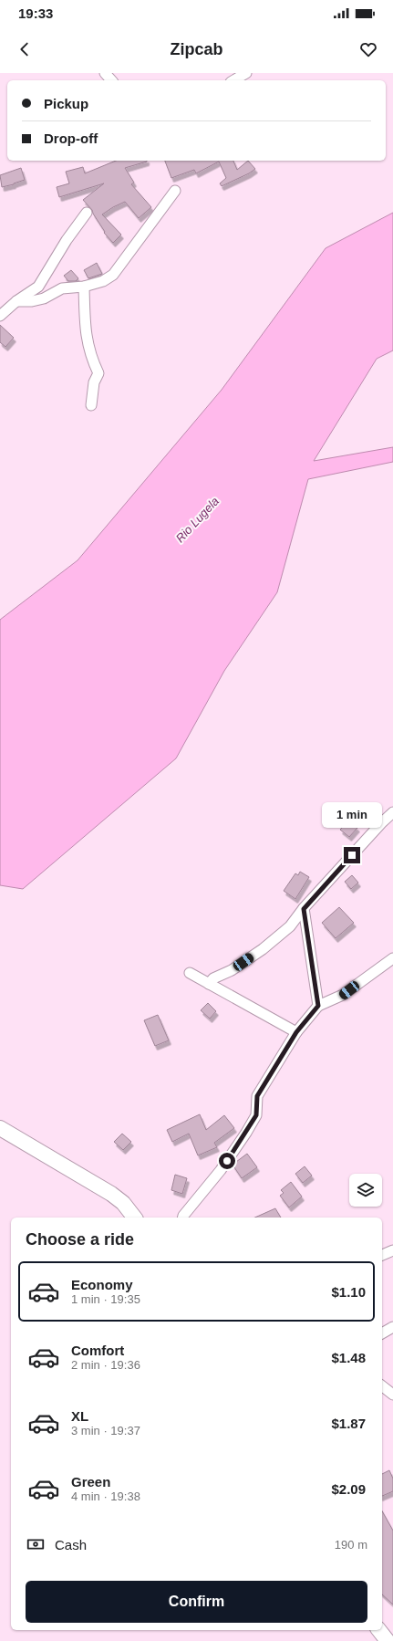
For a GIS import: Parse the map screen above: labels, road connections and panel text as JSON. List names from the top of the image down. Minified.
{"water":["Rio Lugela"],"page":{"status":"19:33","header":"Zipcab","banner":["Pickup","Drop-off"],"bubble":"1 min","heading":"Choose a ride","list":[{"name":"Economy","note":"1 min · 19:35","value":"$1.10"},{"name":"Comfort","note":"2 min · 19:36","value":"$1.48"},{"name":"XL","note":"3 min · 19:37","value":"$1.87"},{"name":"Green","note":"4 min · 19:38","value":"$2.09"}],"pay":["Cash","190 m"],"buttons":"Confirm"}}
